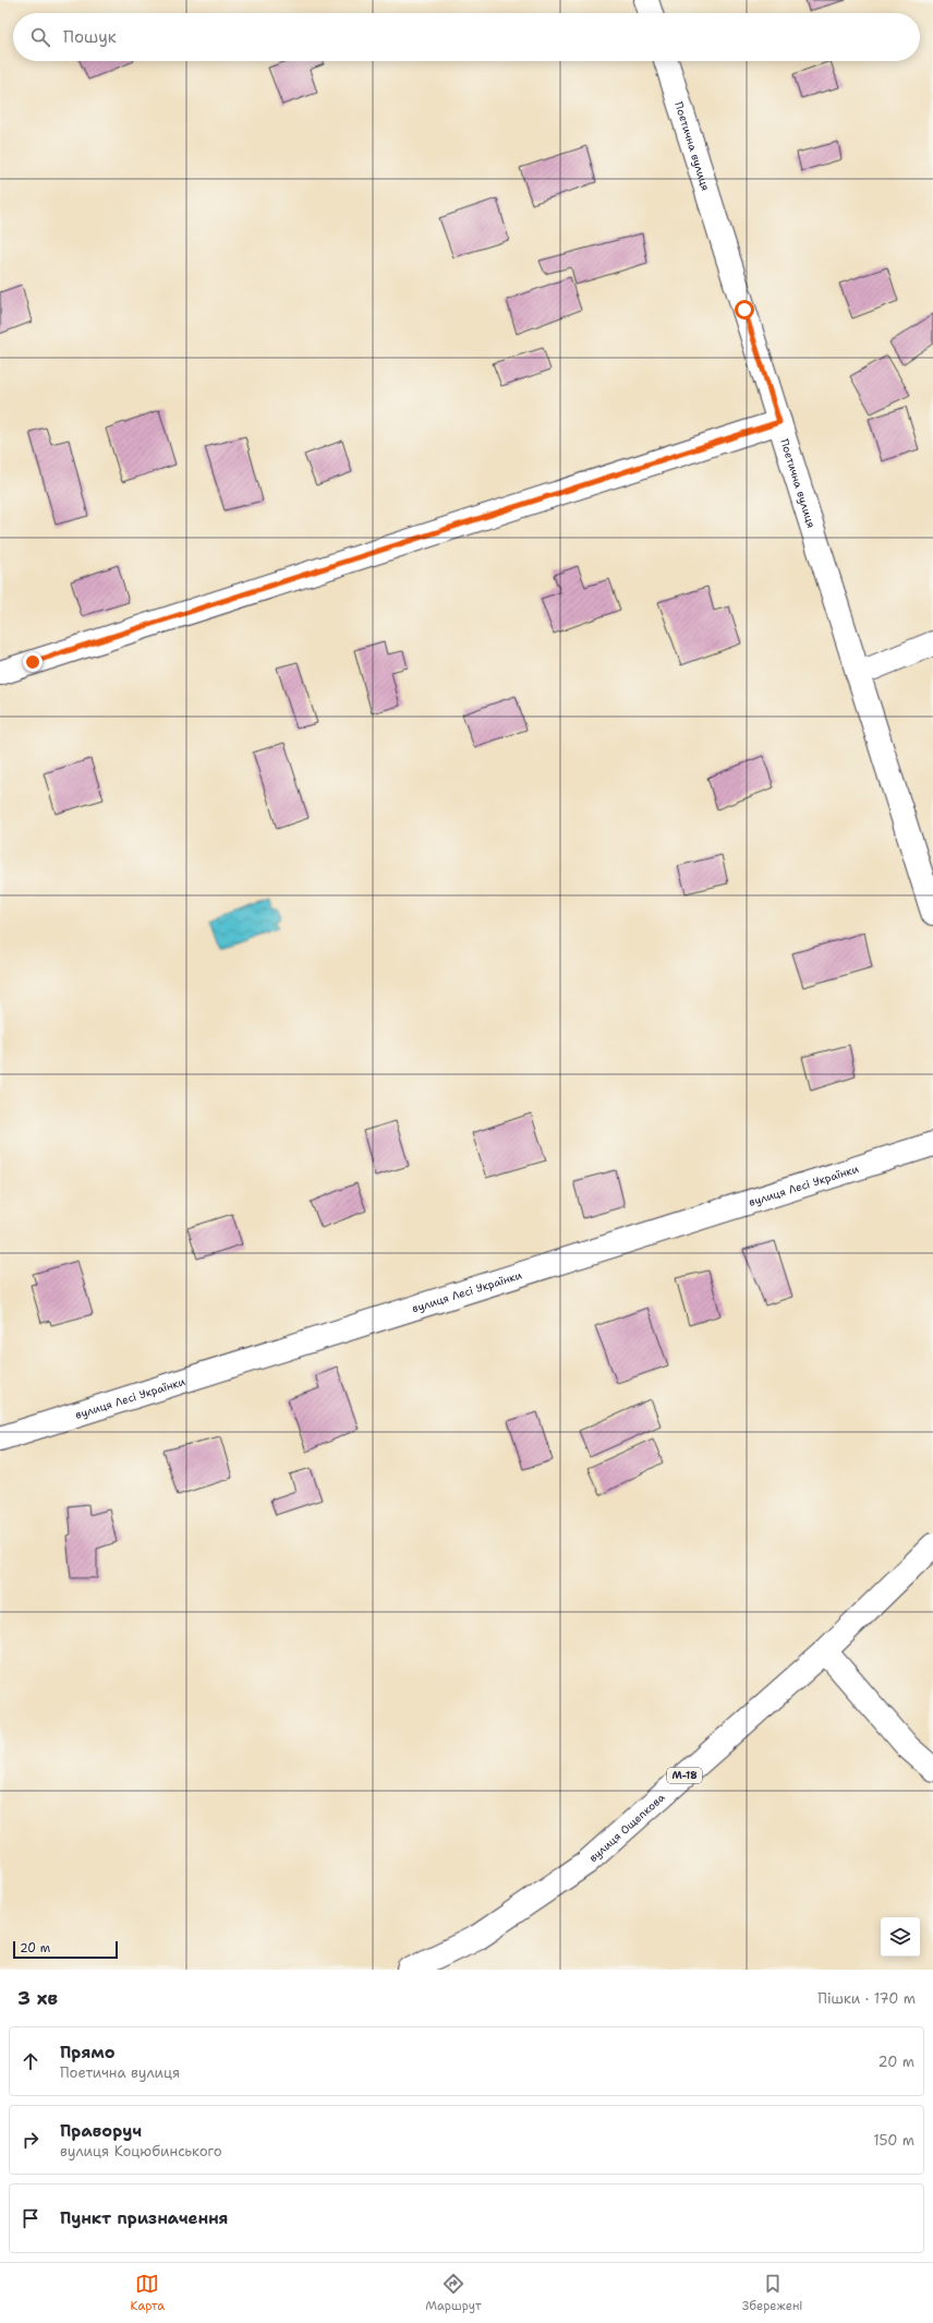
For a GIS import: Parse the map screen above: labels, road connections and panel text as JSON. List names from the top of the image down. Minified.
{"streets":{"main road":["Поетична вулиця","вулиця Лесі Українки","М-18","вулиця Ощепкова"]},"scale_bar":"20 m","page":{"search":"Пошук","scale":"20 m","heading":["3 хв","Пішки · 170 m"],"list":[["Прямо","Поетична вулиця","20 m"],["Праворуч","вулиця Коцюбинського","150 m"],"Пункт призначення"],"nav":["Карта","Маршрут","Збережені"]}}
